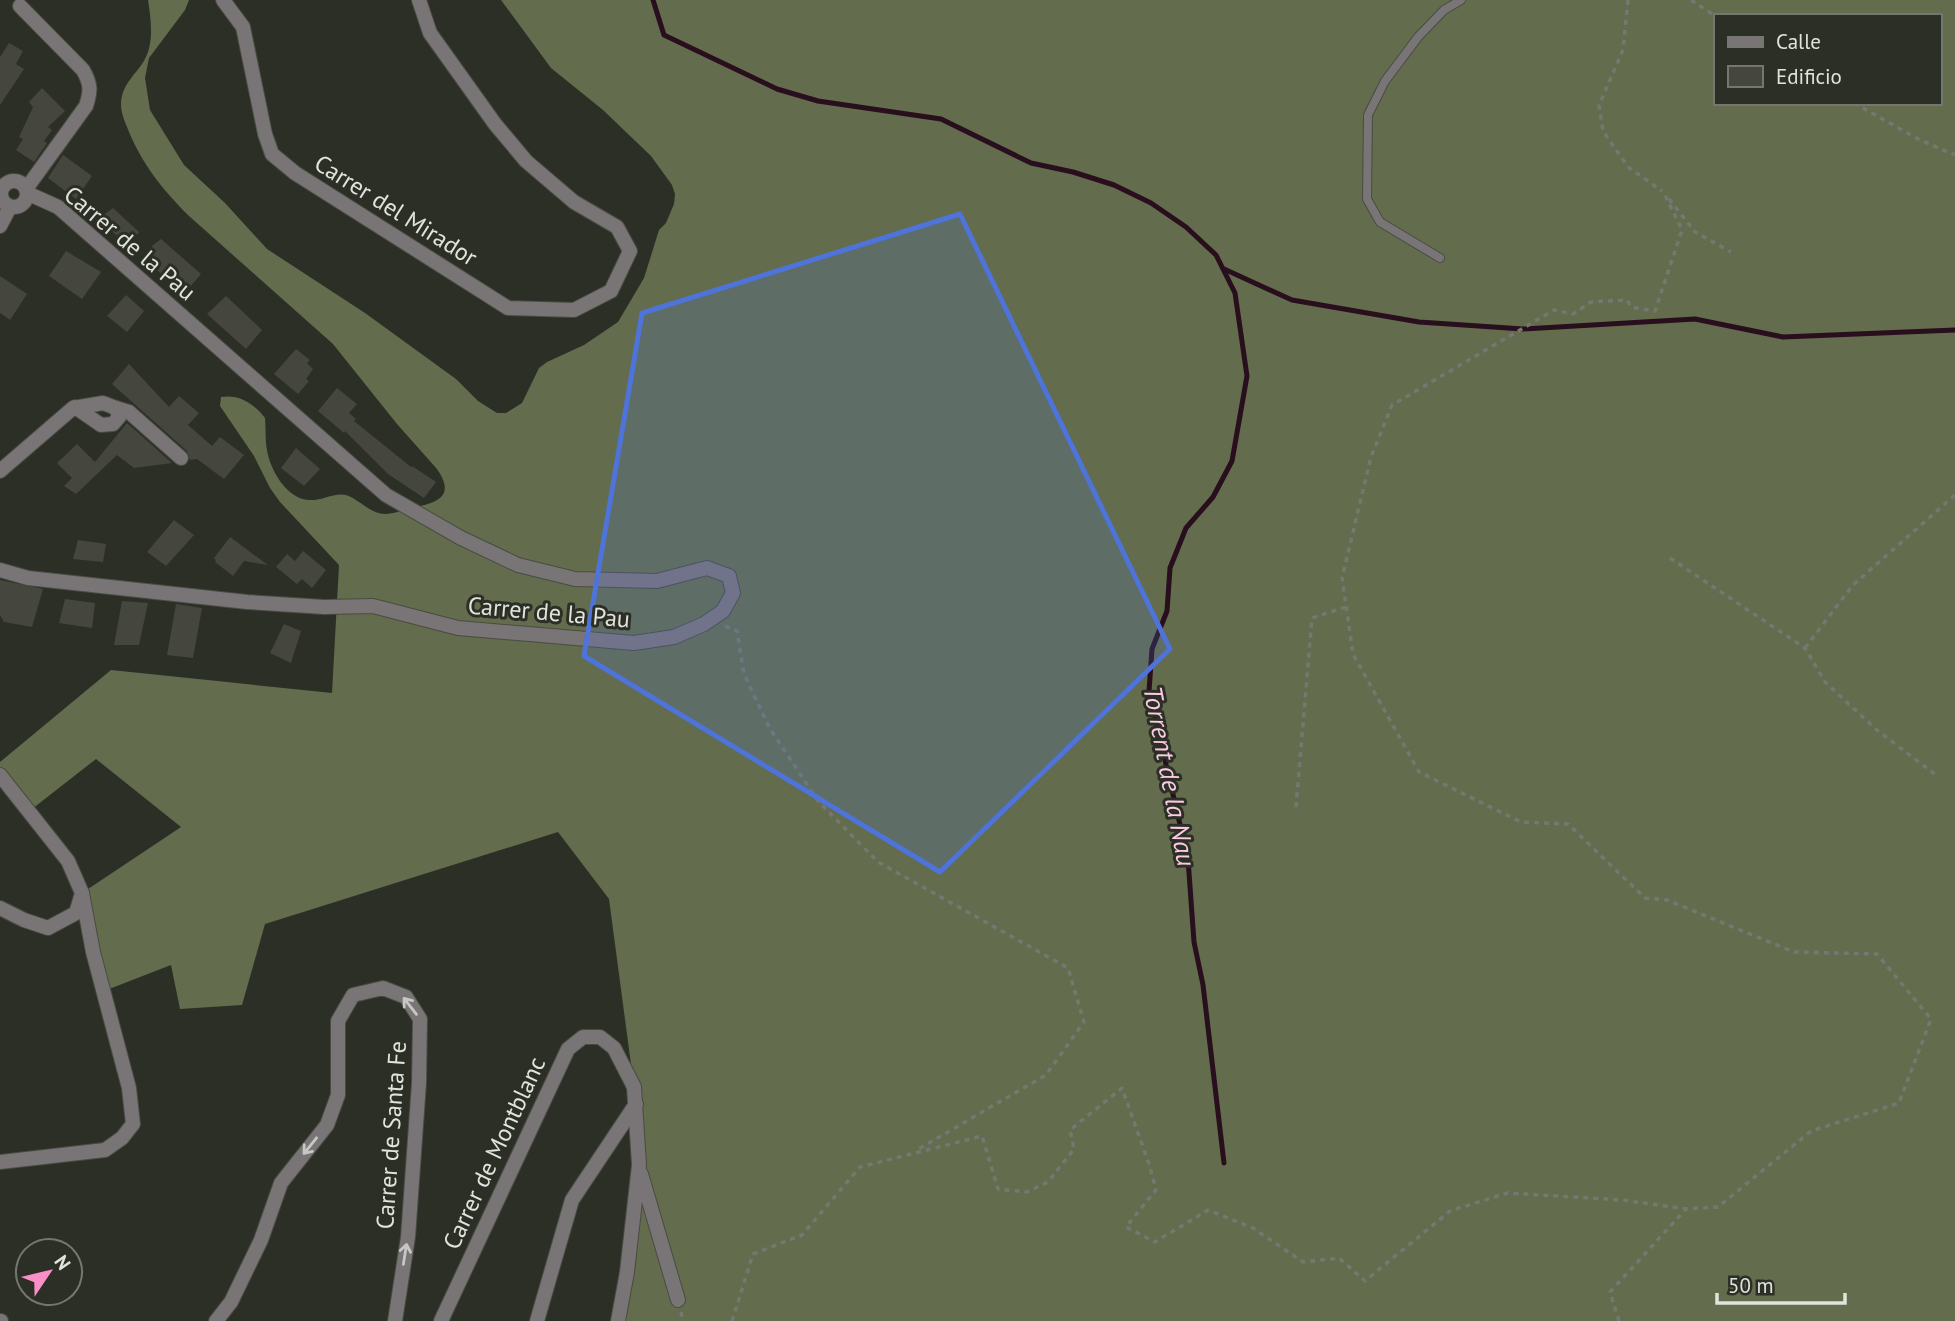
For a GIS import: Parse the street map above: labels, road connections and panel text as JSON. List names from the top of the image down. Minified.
{"streets":{"street":["Carrer del Mirador","Carrer de la Pau","Carrer de Santa Fe","Carrer de Montblanc"]},"water":["Torrent de la Nau"],"legend":["Calle","Edificio"],"scale_bar":"50 m","north":"top right"}
